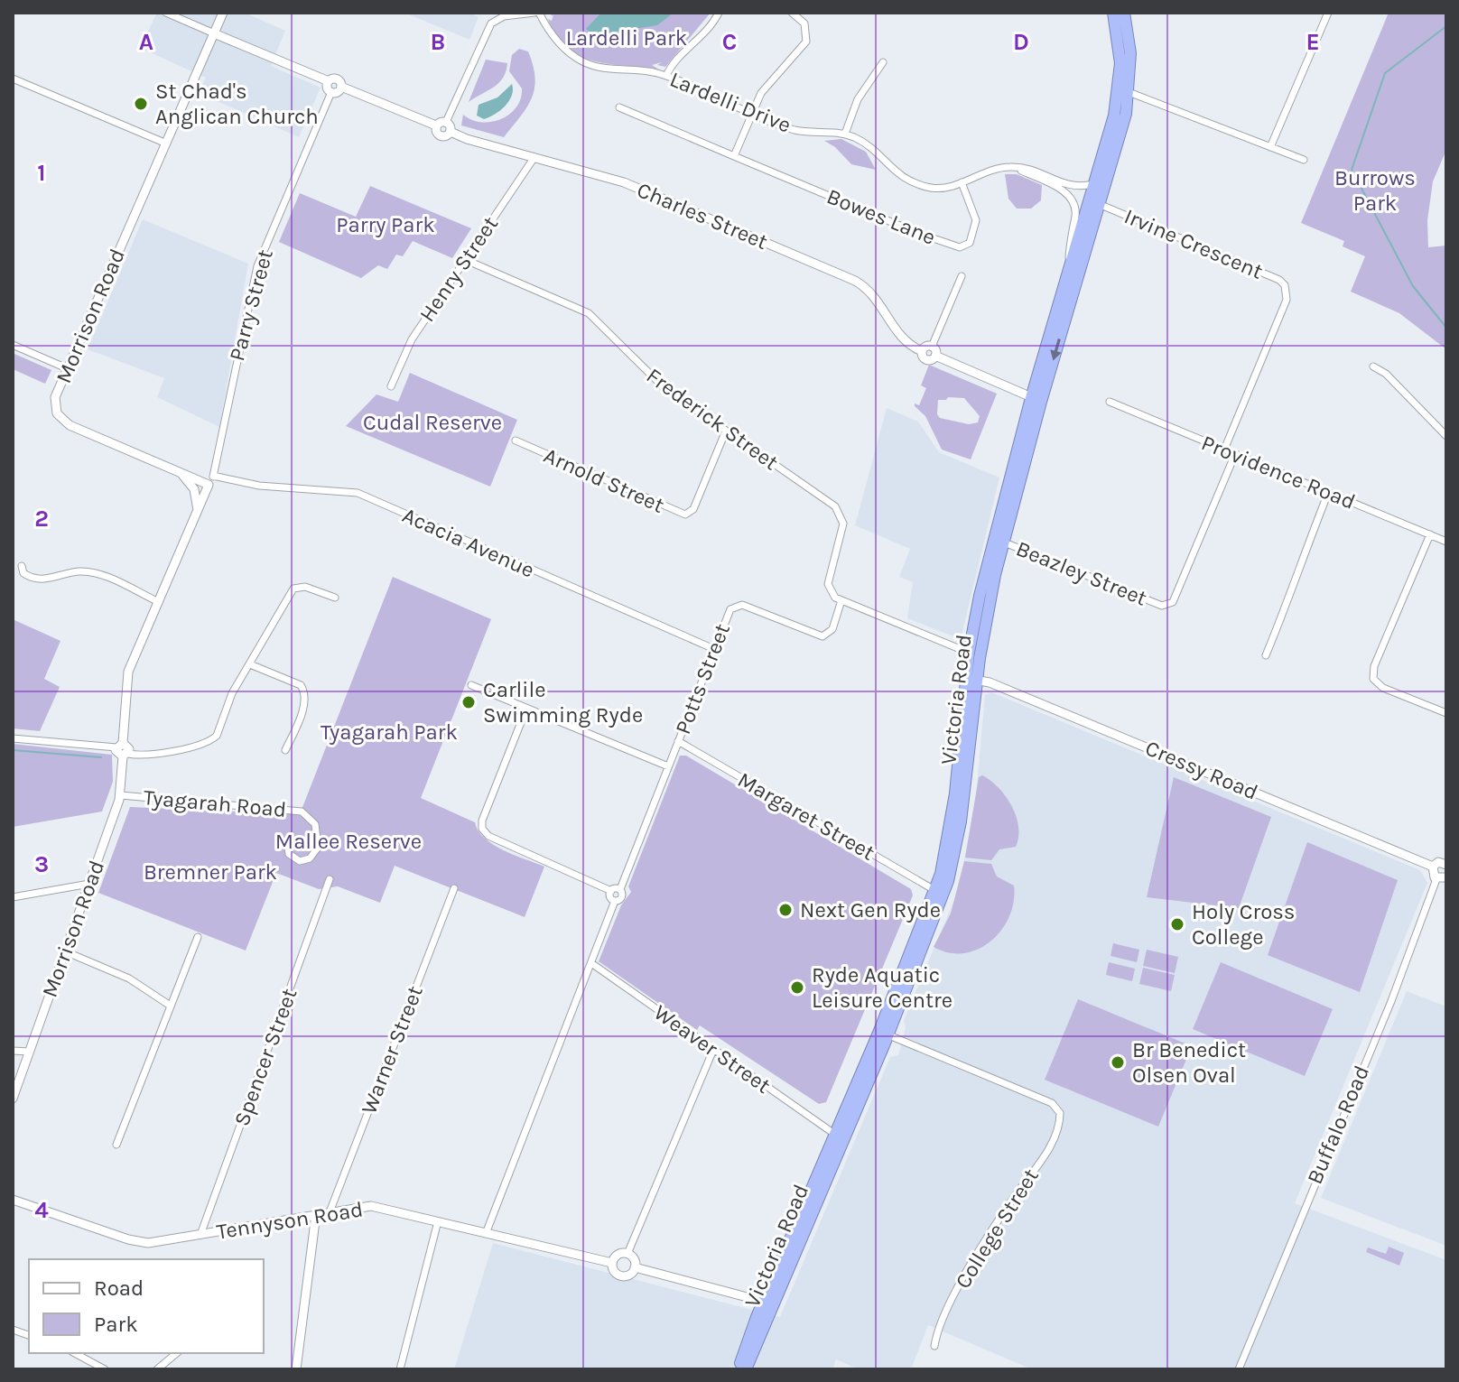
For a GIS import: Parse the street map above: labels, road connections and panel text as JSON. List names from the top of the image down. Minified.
{"streets":{"highway":["Victoria Road"],"street":["Lardelli Drive","Charles Street","Bowes Lane","Irvine Crescent","Henry Street","Parry Street","Morrison Road","Frederick Street","Providence Road","Arnold Street","Acacia Avenue","Beazley Street","Potts Street","Cressy Road","Tyagarah Road","Margaret Street","Weaver Street","Warner Street","Spencer Street","Buffalo Road","Tennyson Road","College Street"]},"crossings":[["Lardelli Drive","Bowes Lane"],["Charles Street","Henry Street"],["Irvine Crescent","Providence Road"],["Irvine Crescent","Victoria Road"],["Henry Street","Frederick Street"],["Parry Street","Morrison Road"],["Parry Street","Acacia Avenue"],["Morrison Road","Tyagarah Road"],["Frederick Street","Arnold Street"],["Frederick Street","Potts Street"],["Providence Road","Beazley Street"],["Acacia Avenue","Potts Street"],["Beazley Street","Victoria Road"],["Potts Street","Margaret Street"],["Victoria Road","Cressy Road"],["Victoria Road","Margaret Street"],["Victoria Road","Weaver Street"],["Victoria Road","College Street"],["Warner Street","Tennyson Road"],["Spencer Street","Tennyson Road"]],"parks":["Lardelli Park","Burrows Park","Parry Park","Cudal Reserve","Tyagarah Park","Mallee Reserve","Bremner Park"],"places":["St Chad's Anglican Church","Carlile Swimming Ryde","Next Gen Ryde","Holy Cross College","Ryde Aquatic Leisure Centre","Br Benedict Olsen Oval"],"legend":["Road","Park"],"grid":{"columns":["A","B","C","D","E"],"rows":["1","2","3","4"]}}
